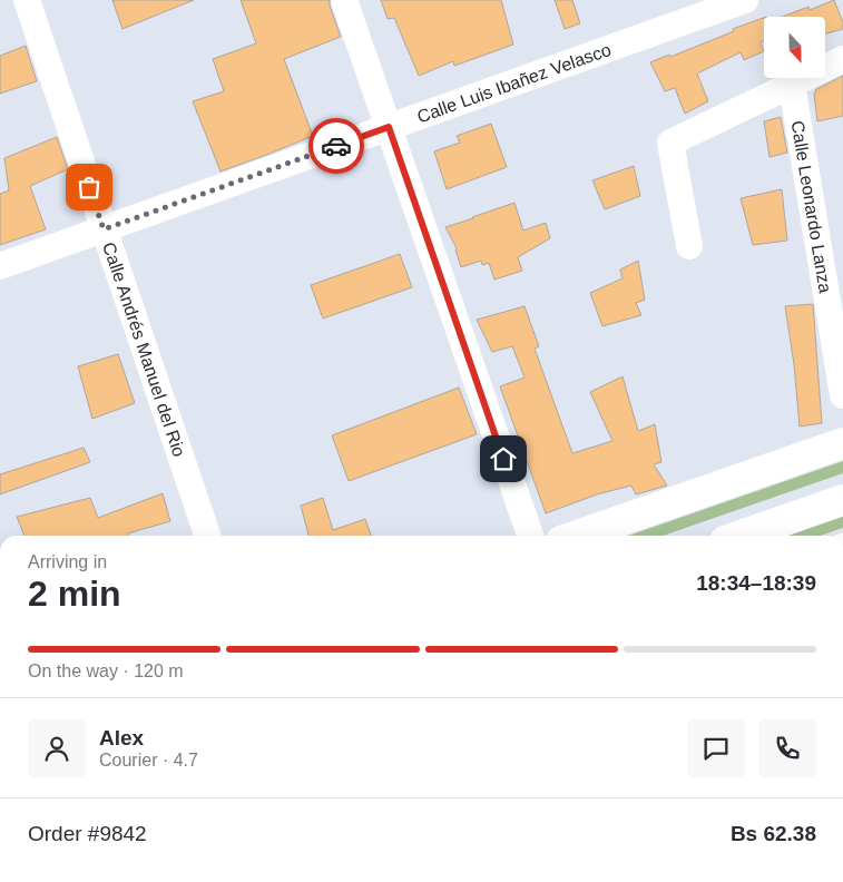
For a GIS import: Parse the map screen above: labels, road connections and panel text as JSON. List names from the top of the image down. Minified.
{"streets":{"street":["Calle Luis Ibañez Velasco","Calle Leonardo Lanza","Calle Andrés Manuel del Rio"]},"crossings":[["Calle Luis Ibañez Velasco","Calle Andrés Manuel del Rio"]],"north":"bottom","page":{"heading":["2 min","Arriving in","18:34–18:39"],"panel":["Alex","Courier · 4.7","Order #9842","Bs 62.38"],"bar":"On the way · 120 m"}}
